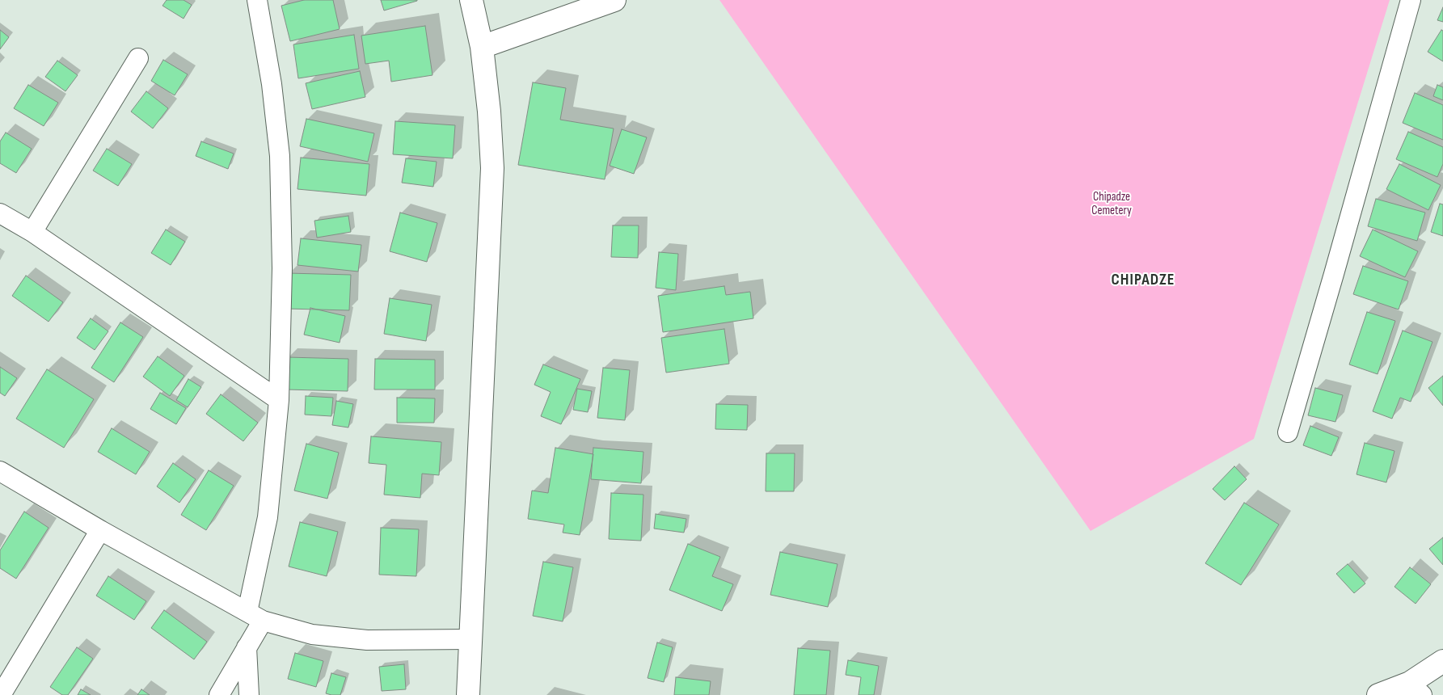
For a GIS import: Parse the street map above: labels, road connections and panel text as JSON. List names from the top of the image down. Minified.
{"districts":["CHIPADZE"],"parks":["Chipadze Cemetery"]}
